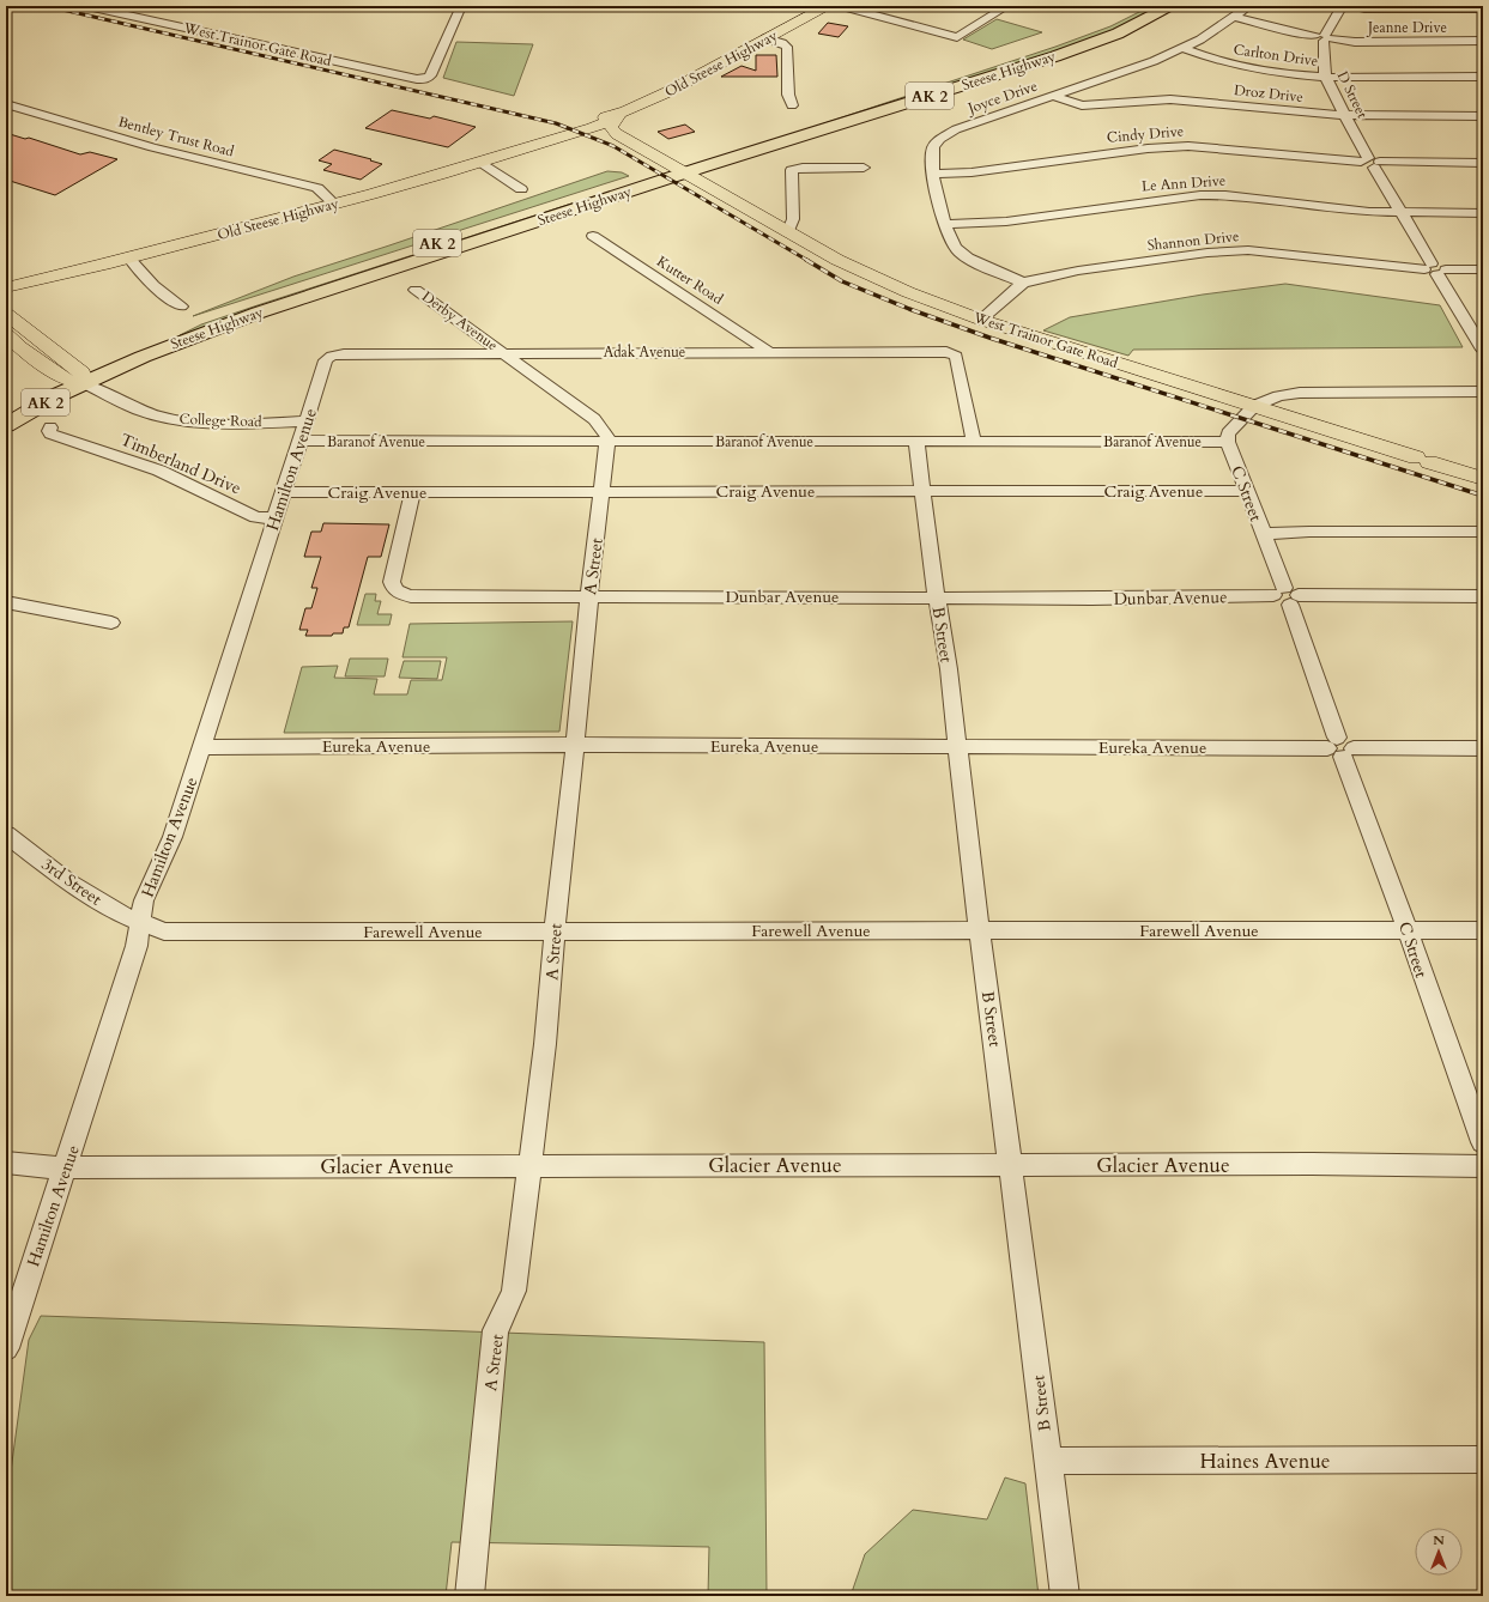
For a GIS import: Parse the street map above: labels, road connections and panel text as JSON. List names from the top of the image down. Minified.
{"streets":{"highway":["Steese Highway","AK 2"],"main road":["West Trainor Gate Road","Old Steese Highway","College Road"],"street":["Jeanne Drive","Carlton Drive","Droz Drive","D Street","Joyce Drive","Cindy Drive","Bentley Trust Road","Le Ann Drive","Shannon Drive","Kutter Road","Derby Avenue","Adak Avenue","Baranof Avenue","Timberland Drive","Hamilton Avenue","Craig Avenue","C Street","A Street","Dunbar Avenue","B Street","Eureka Avenue","3rd Street","Farewell Avenue","Glacier Avenue","Haines Avenue"]},"crossings":[["Jeanne Drive","D Street"],["Jeanne Drive","Joyce Drive"],["West Trainor Gate Road","Old Steese Highway"],["West Trainor Gate Road","Steese Highway"],["West Trainor Gate Road","Shannon Drive"],["Carlton Drive","D Street"],["Carlton Drive","Joyce Drive"],["Old Steese Highway","Bentley Trust Road"],["Steese Highway","College Road"],["Droz Drive","D Street"],["Droz Drive","Joyce Drive"],["D Street","Cindy Drive"],["D Street","Le Ann Drive"],["D Street","Shannon Drive"],["Joyce Drive","Cindy Drive"],["Joyce Drive","Le Ann Drive"],["Joyce Drive","Shannon Drive"],["Kutter Road","Adak Avenue"],["Derby Avenue","Adak Avenue"],["Adak Avenue","Baranof Avenue"],["Adak Avenue","Hamilton Avenue"],["College Road","Hamilton Avenue"],["Baranof Avenue","Hamilton Avenue"],["Baranof Avenue","C Street"],["Baranof Avenue","A Street"],["Baranof Avenue","B Street"],["Timberland Drive","Hamilton Avenue"],["Hamilton Avenue","Craig Avenue"],["Hamilton Avenue","Eureka Avenue"],["Hamilton Avenue","3rd Street"],["Hamilton Avenue","Farewell Avenue"],["Hamilton Avenue","Glacier Avenue"],["Craig Avenue","C Street"],["Craig Avenue","A Street"],["Craig Avenue","Dunbar Avenue"],["Craig Avenue","B Street"],["C Street","Dunbar Avenue"],["C Street","Eureka Avenue"],["C Street","Farewell Avenue"],["A Street","Dunbar Avenue"],["A Street","Eureka Avenue"],["A Street","Farewell Avenue"],["A Street","Glacier Avenue"],["Dunbar Avenue","B Street"],["B Street","Eureka Avenue"],["B Street","Farewell Avenue"],["B Street","Glacier Avenue"],["B Street","Haines Avenue"],["3rd Street","Farewell Avenue"]],"north":"top"}
